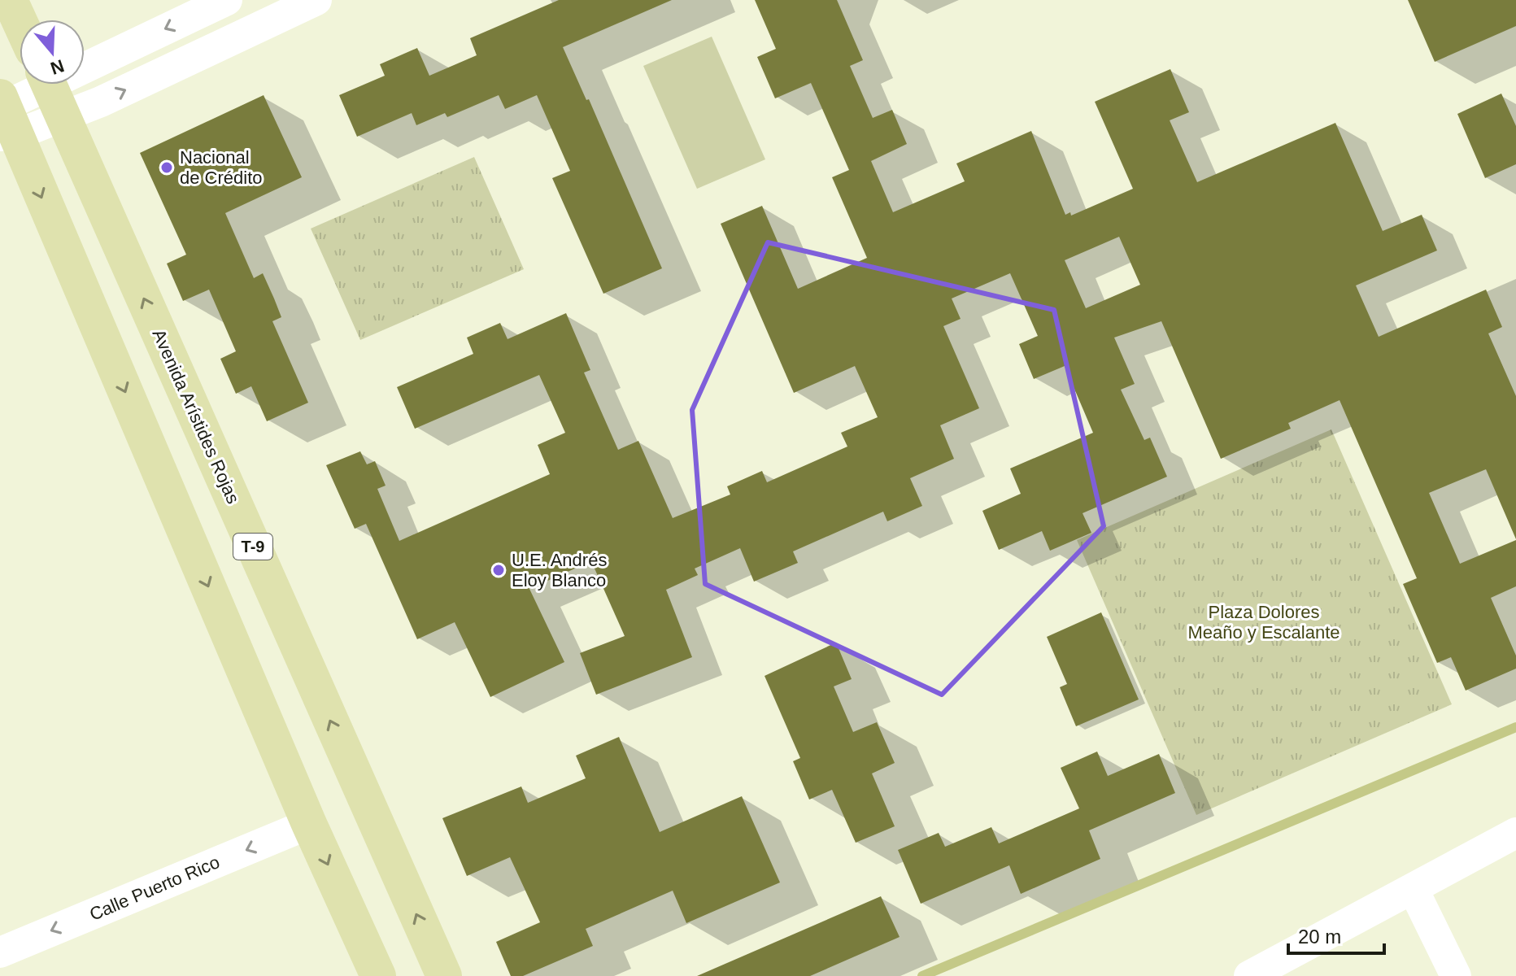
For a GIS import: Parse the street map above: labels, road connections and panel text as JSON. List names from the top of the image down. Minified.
{"streets":{"main road":["Avenida Arístides Rojas","T-9"],"street":["Calle Puerto Rico"]},"one_way":["Calle Puerto Rico"],"parks":["Plaza Dolores Meaño y Escalante"],"places":["Nacional de Crédito","U.E. Andrés Eloy Blanco"],"scale_bar":"20 m","north":"bottom"}
